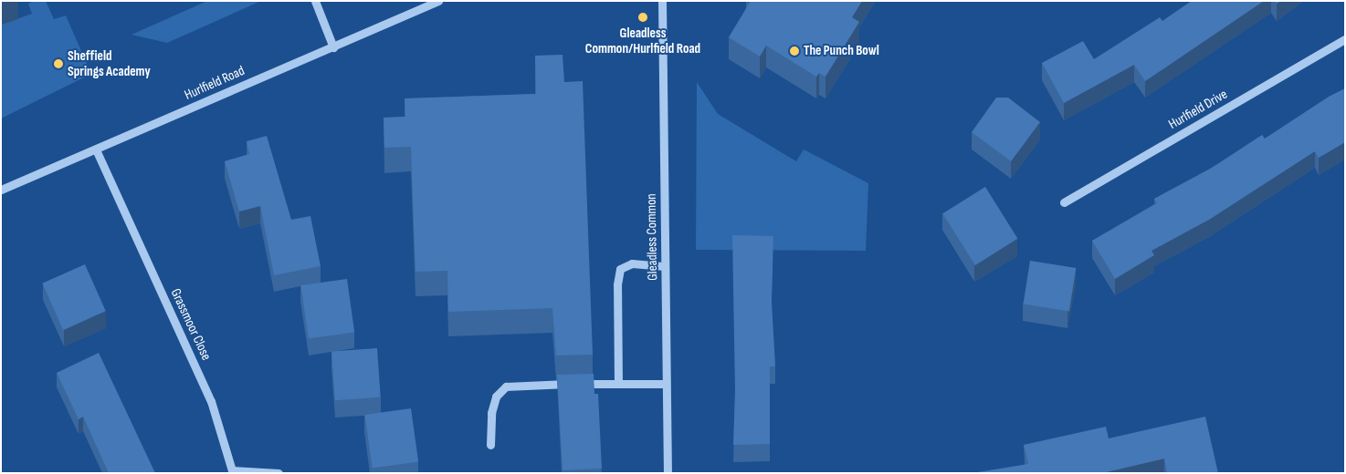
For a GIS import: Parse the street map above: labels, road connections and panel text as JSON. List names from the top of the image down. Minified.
{"streets":{"street":["Hurlfield Road","Hurlfield Drive","Gleadless Common","Grassmoor Close"]},"crossings":[["Hurlfield Road","Grassmoor Close"]],"places":["Gleadless Common/Hurlfield Road","The Punch Bowl","Sheffield Springs Academy"]}
